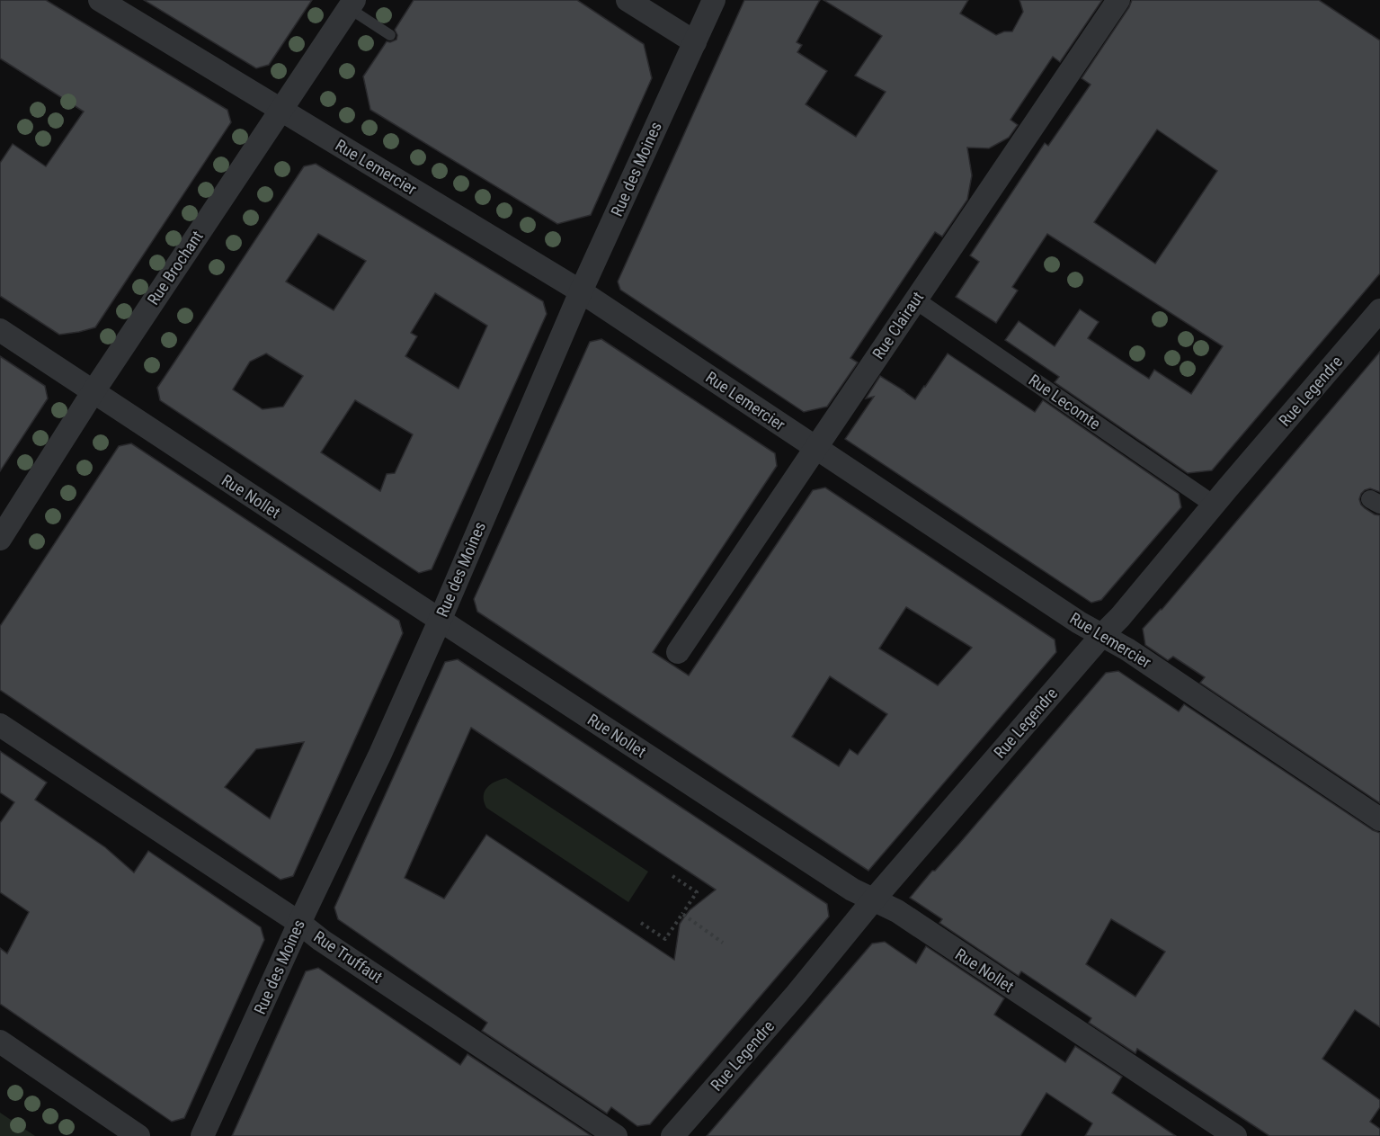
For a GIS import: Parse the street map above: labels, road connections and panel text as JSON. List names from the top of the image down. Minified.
{"streets":{"street":["Rue Lemercier","Rue des Moines","Rue Brochant","Rue Clairaut","Rue Legendre","Rue Lecomte","Rue Nollet","Rue Truffaut"]},"crossings":[["Rue Lemercier","Rue des Moines"],["Rue Lemercier","Rue Brochant"],["Rue Lemercier","Rue Clairaut"],["Rue Lemercier","Rue Legendre"],["Rue des Moines","Rue Nollet"],["Rue des Moines","Rue Truffaut"],["Rue Brochant","Rue Nollet"],["Rue Clairaut","Rue Lecomte"],["Rue Legendre","Rue Lecomte"],["Rue Legendre","Rue Nollet"]]}
